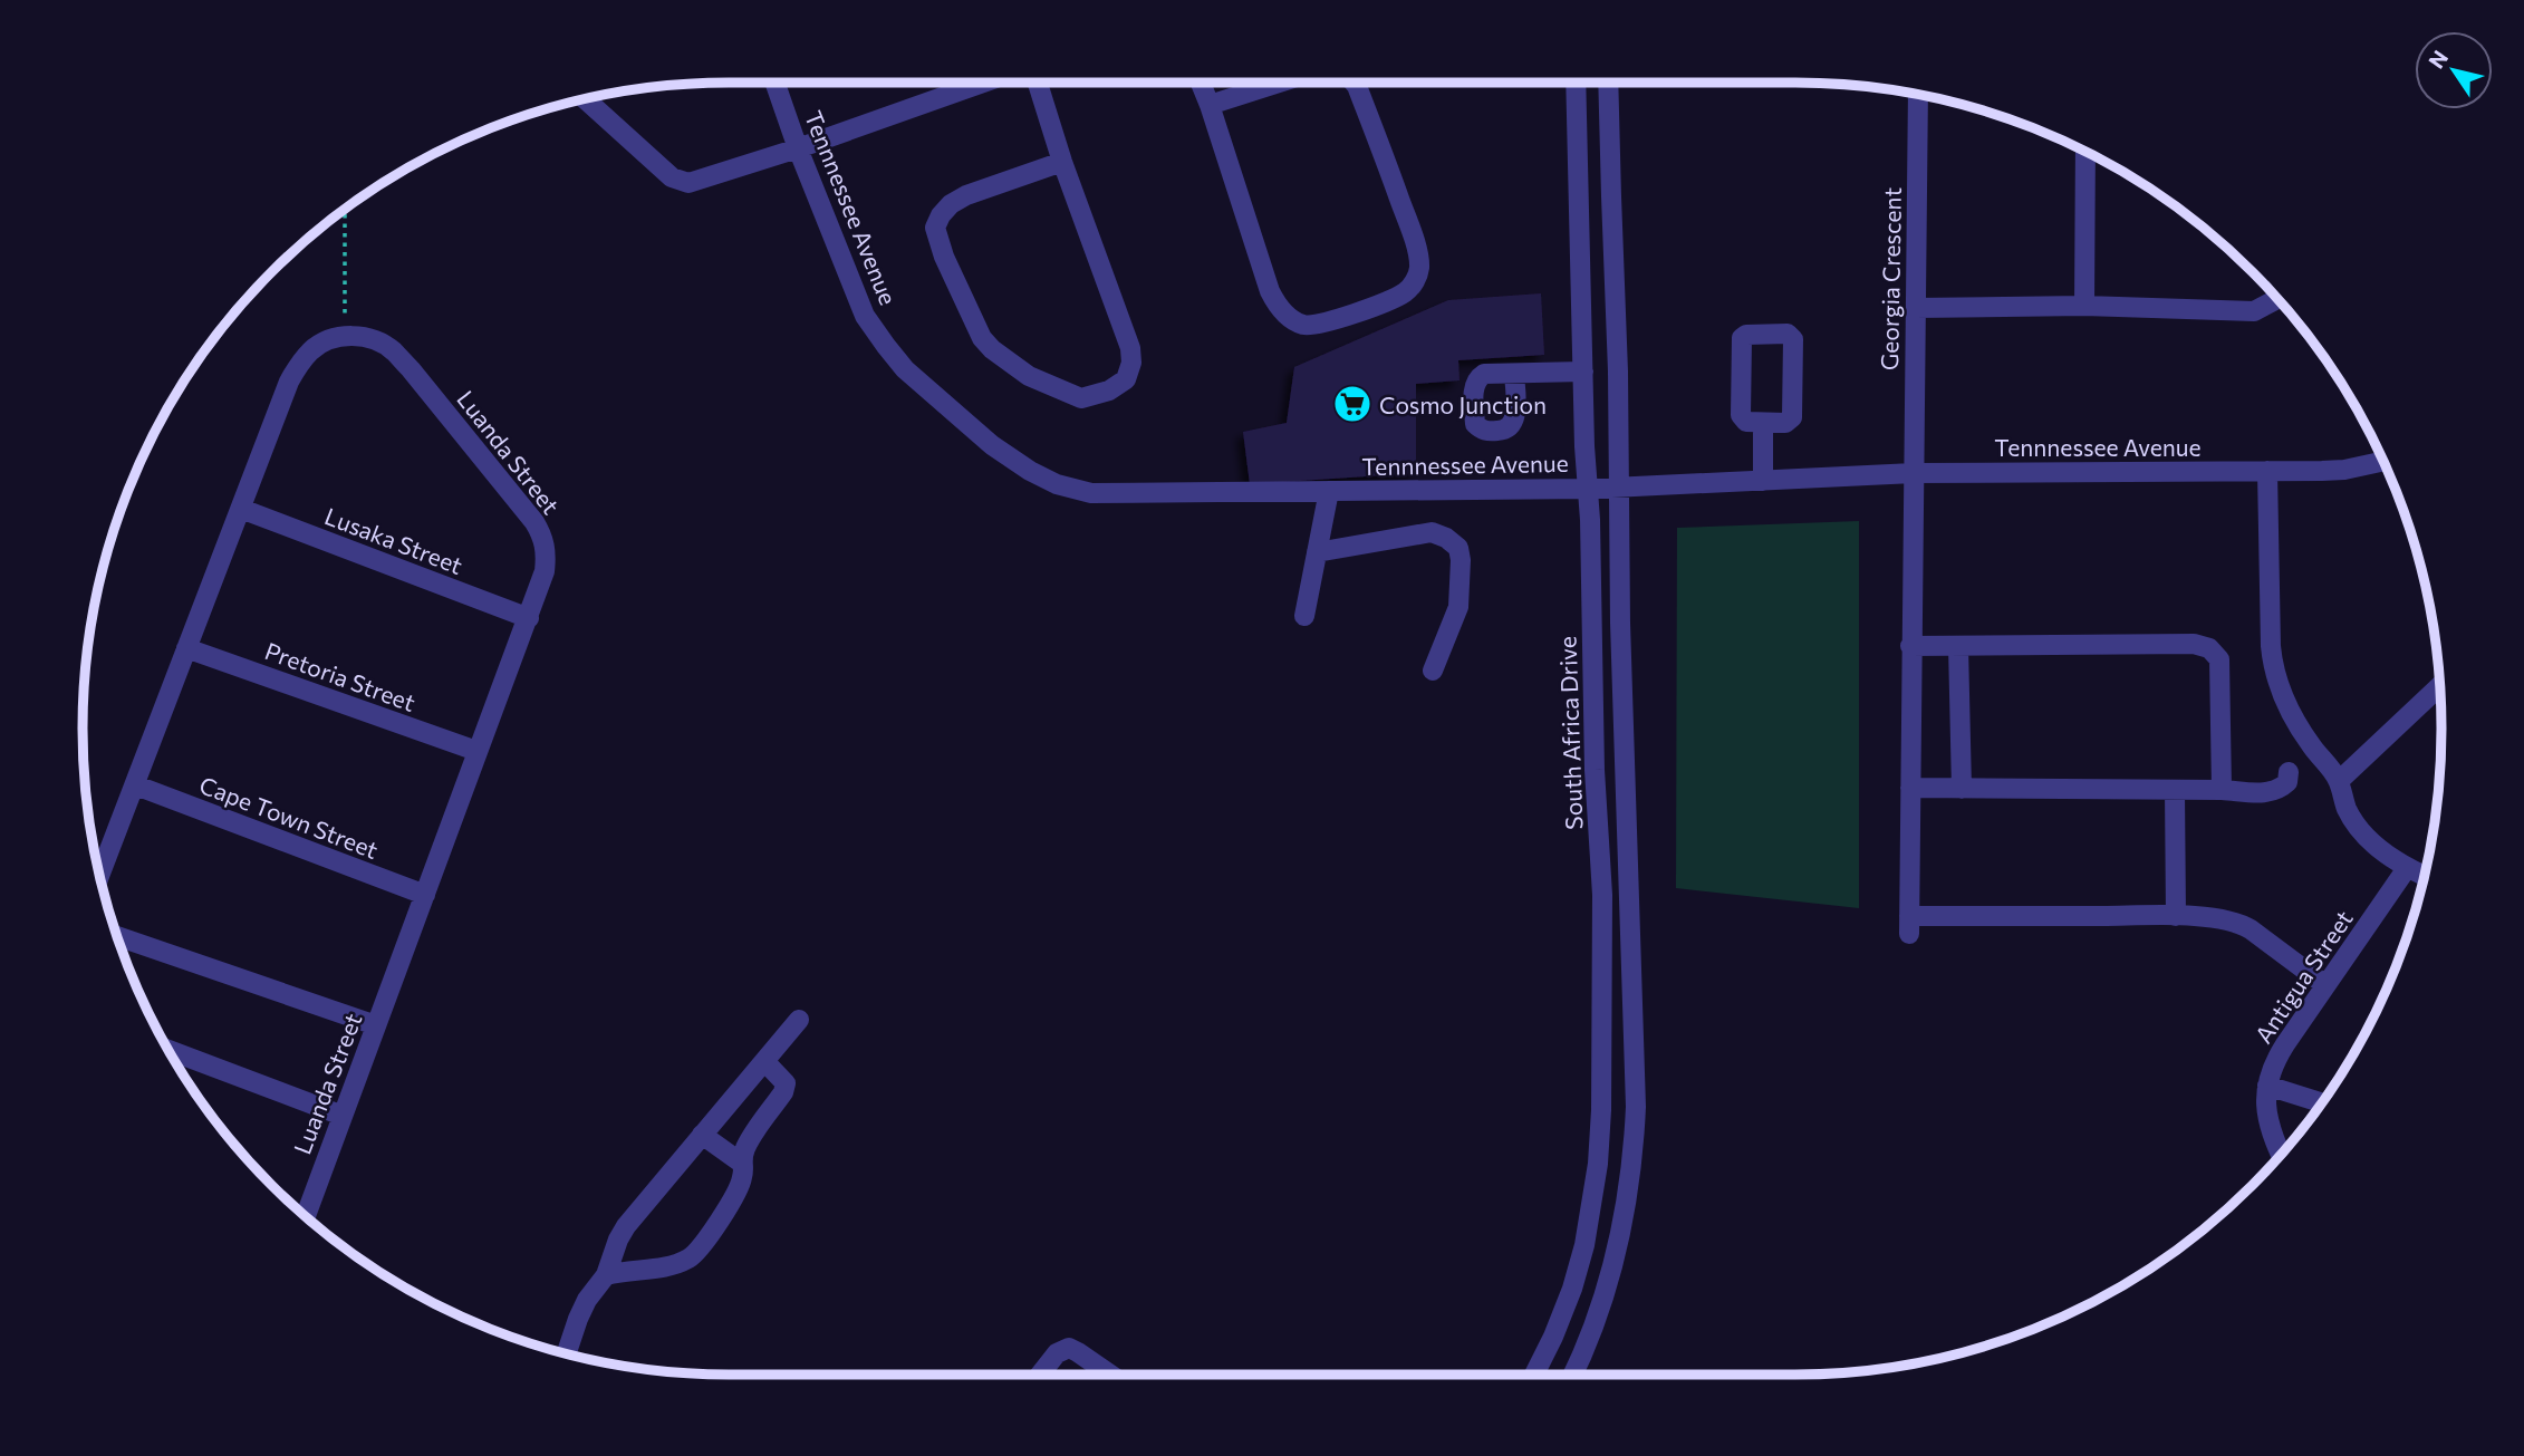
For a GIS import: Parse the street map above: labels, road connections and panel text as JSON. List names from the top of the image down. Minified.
{"streets":{"street":["Tennnessee Avenue","Georgia Crescent","Luanda Street","Lusaka Street","Pretoria Street","South Africa Drive","Cape Town Street","Antigua Street"]},"crossings":[["Tennnessee Avenue","Georgia Crescent"],["Tennnessee Avenue","South Africa Drive"],["Luanda Street","Lusaka Street"],["Luanda Street","Pretoria Street"],["Luanda Street","Cape Town Street"]],"places":{"supermarket":["Cosmo Junction"]},"north":"top left"}
